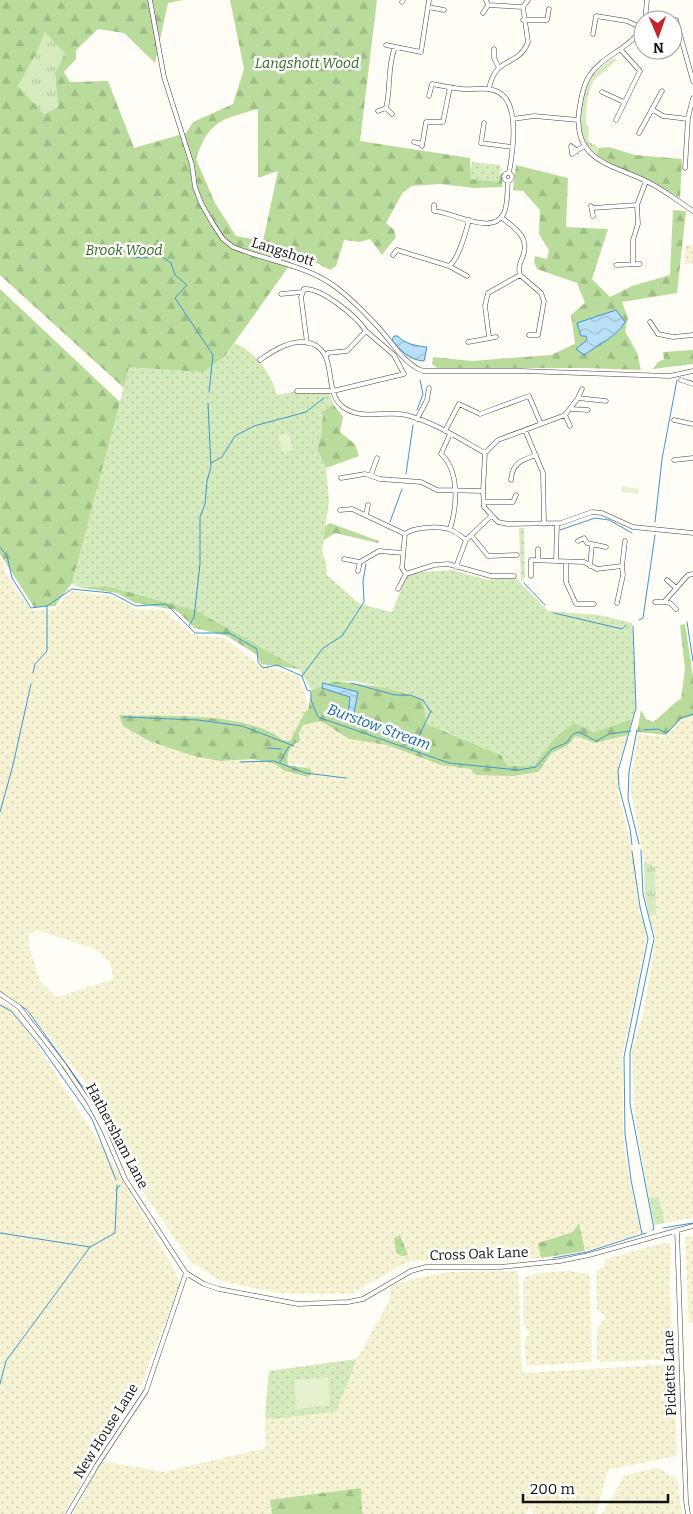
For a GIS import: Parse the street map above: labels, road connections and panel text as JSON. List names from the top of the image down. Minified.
{"streets":{"street":["Langshott","Hathersham Lane","Cross Oak Lane","Picketts Lane","New House Lane"]},"crossings":[["Hathersham Lane","Cross Oak Lane"],["Hathersham Lane","New House Lane"],["Cross Oak Lane","Picketts Lane"],["Cross Oak Lane","New House Lane"]],"water":["Burstow Stream"],"parks":["Langshott Wood","Brook Wood"],"scale_bar":"200 m","north":"bottom"}
